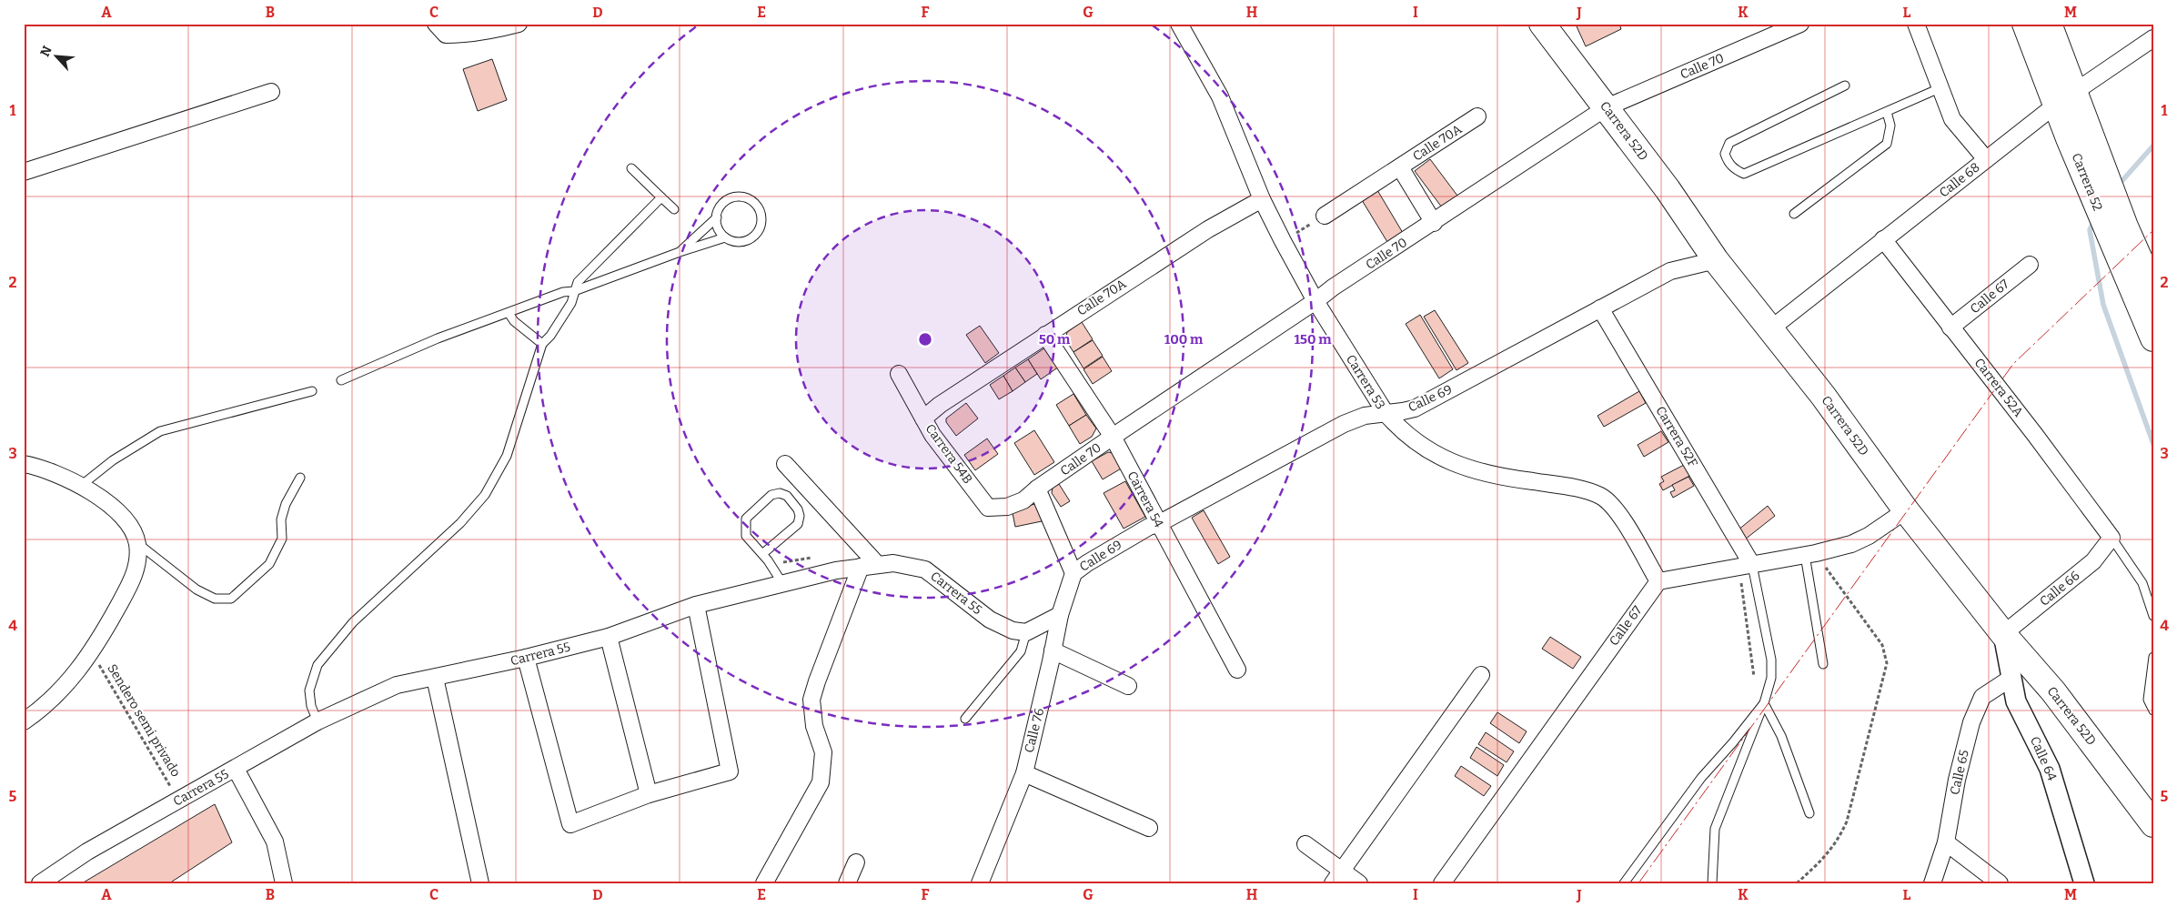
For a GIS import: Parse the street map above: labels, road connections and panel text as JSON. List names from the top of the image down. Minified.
{"streets":{"main road":["Carrera 52D","Carrera 52"],"street":["Calle 70","Calle 70A","Calle 68","Calle 67","Carrera 53","Carrera 52A","Calle 69","Carrera 52F","Carrera 54B","Carrera 54","Calle 66","Carrera 55","Calle 76","Calle 64","Calle 65"],"path":["Sendero semi privado"]},"crossings":[["Calle 70","Carrera 52D"],["Calle 70","Carrera 53"],["Calle 70","Carrera 54B"],["Calle 70","Carrera 54"],["Carrera 52D","Calle 68"],["Carrera 52D","Calle 69"],["Carrera 52D","Calle 66"],["Carrera 52D","Calle 64"],["Calle 70A","Carrera 53"],["Calle 70A","Carrera 54B"],["Calle 70A","Carrera 54"],["Calle 68","Carrera 52"],["Calle 68","Carrera 52A"],["Calle 67","Carrera 53"],["Calle 67","Carrera 52A"],["Carrera 53","Calle 69"],["Carrera 52A","Calle 66"],["Calle 69","Carrera 52F"],["Calle 69","Carrera 54"],["Calle 69","Calle 76"],["Calle 66","Calle 64"],["Carrera 55","Sendero semi privado"],["Calle 64","Calle 65"]],"north":"top left","grid":{"columns":["A","B","C","D","E","F","G","H","I","J","K","L","M"],"rows":["1","2","3","4","5"]},"rings":["50 m","100 m","150 m"]}
